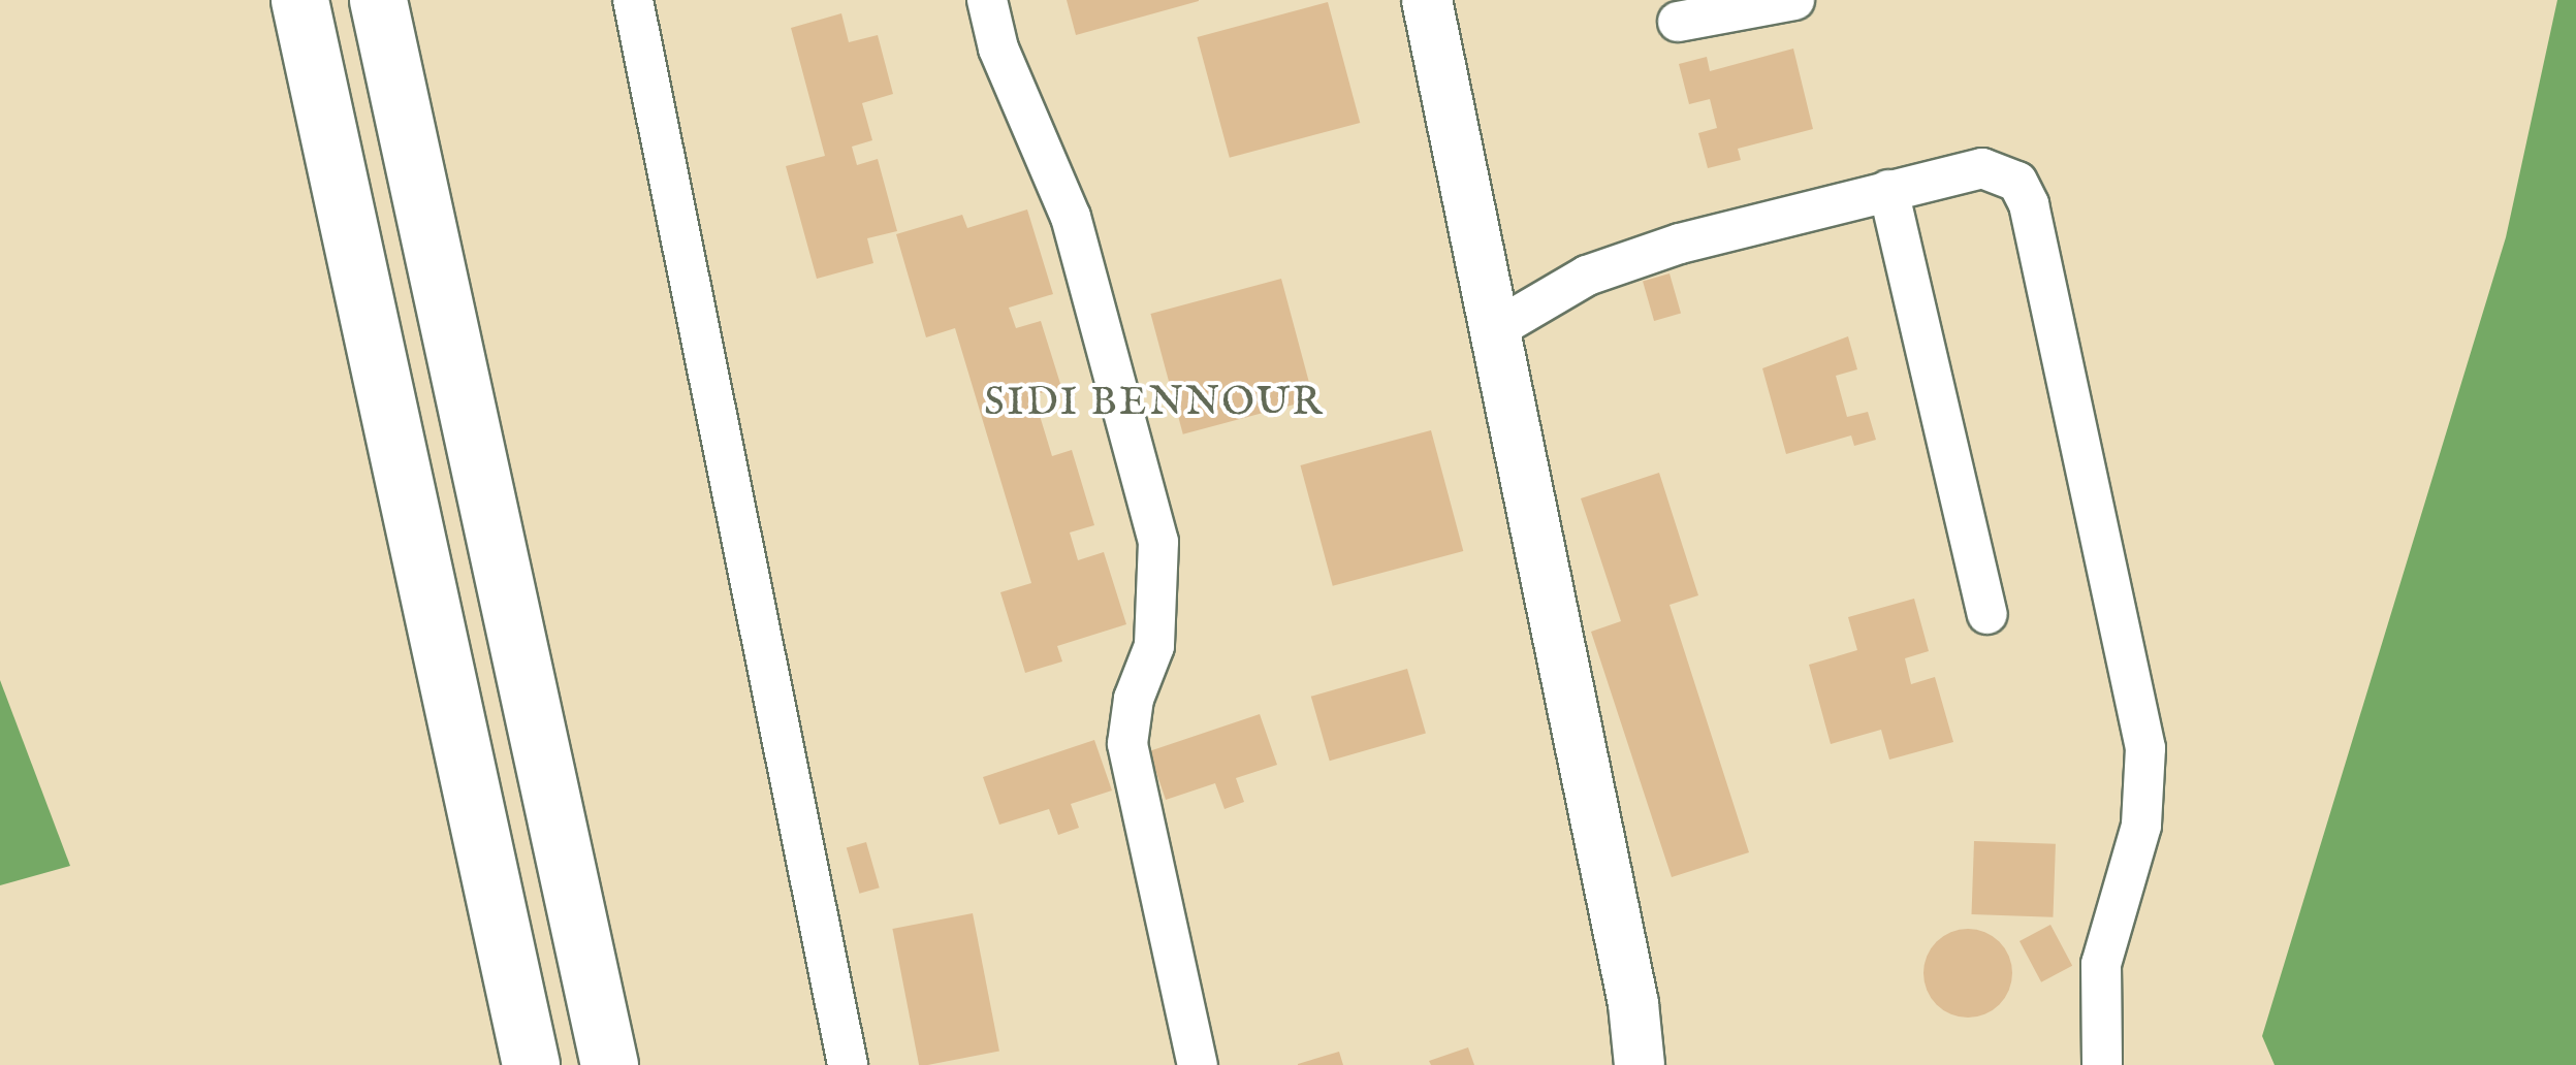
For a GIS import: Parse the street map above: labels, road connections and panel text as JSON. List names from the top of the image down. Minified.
{"districts":["SIDI BENNOUR"]}
